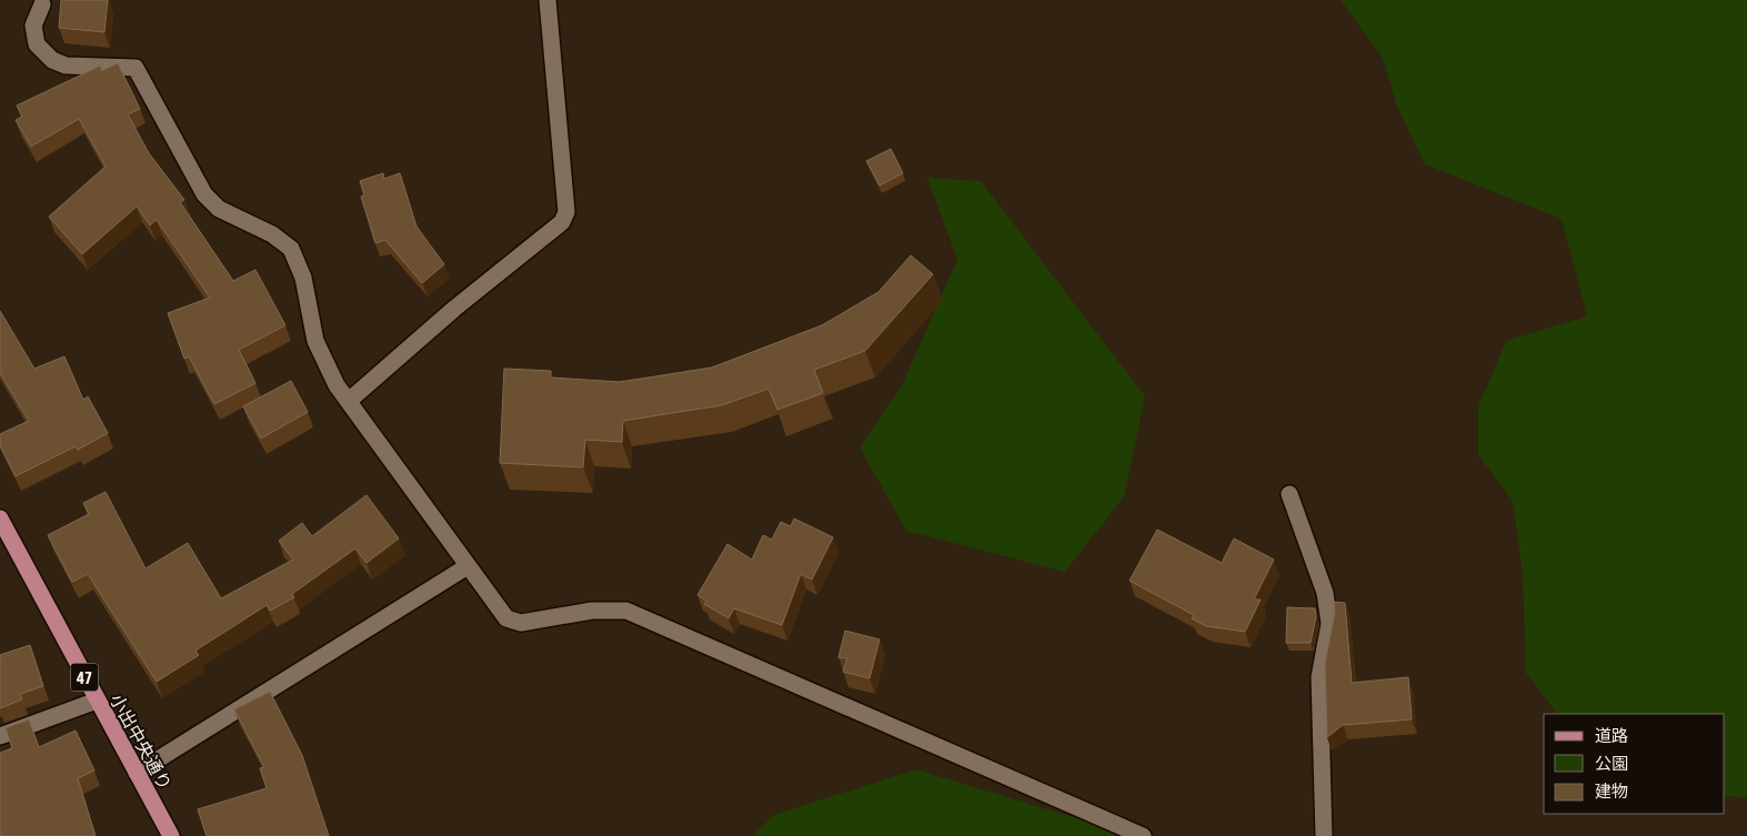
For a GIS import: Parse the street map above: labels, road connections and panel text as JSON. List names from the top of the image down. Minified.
{"streets":{"main road":["47","小出中央通り"]},"legend":["道路","公園","建物"]}
